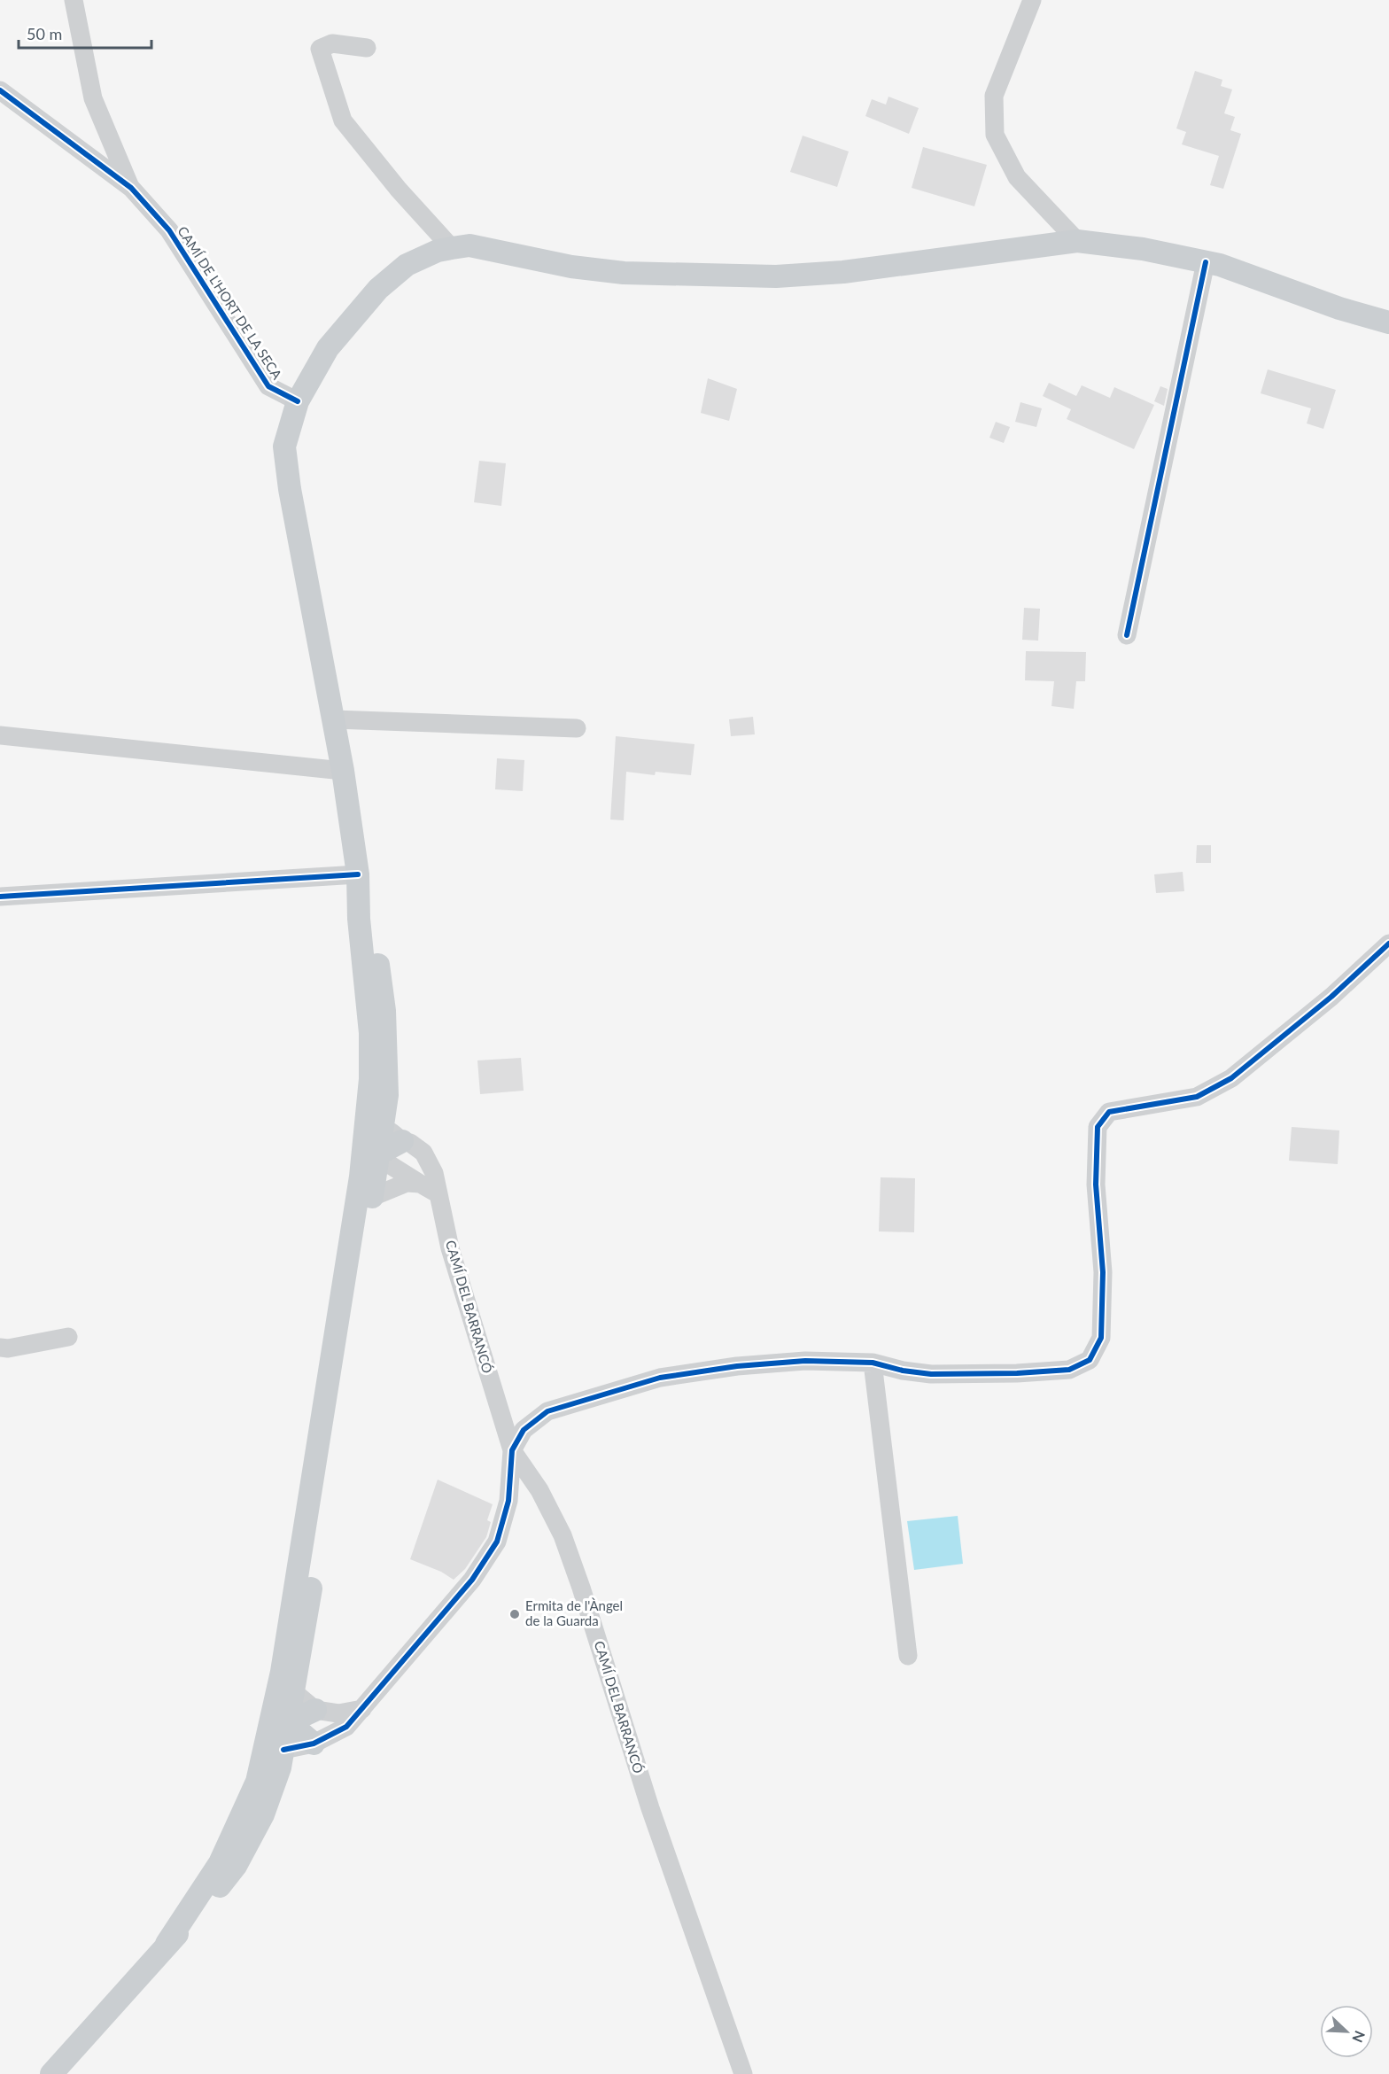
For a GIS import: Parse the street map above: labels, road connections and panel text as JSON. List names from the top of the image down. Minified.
{"streets":{"street":["CAMÍ DE L'HORT DE LA SECA","CAMÍ DEL BARRANCÓ"]},"places":["Ermita de l'Àngel de la Guarda"],"scale_bar":"50 m","north":"bottom right"}
